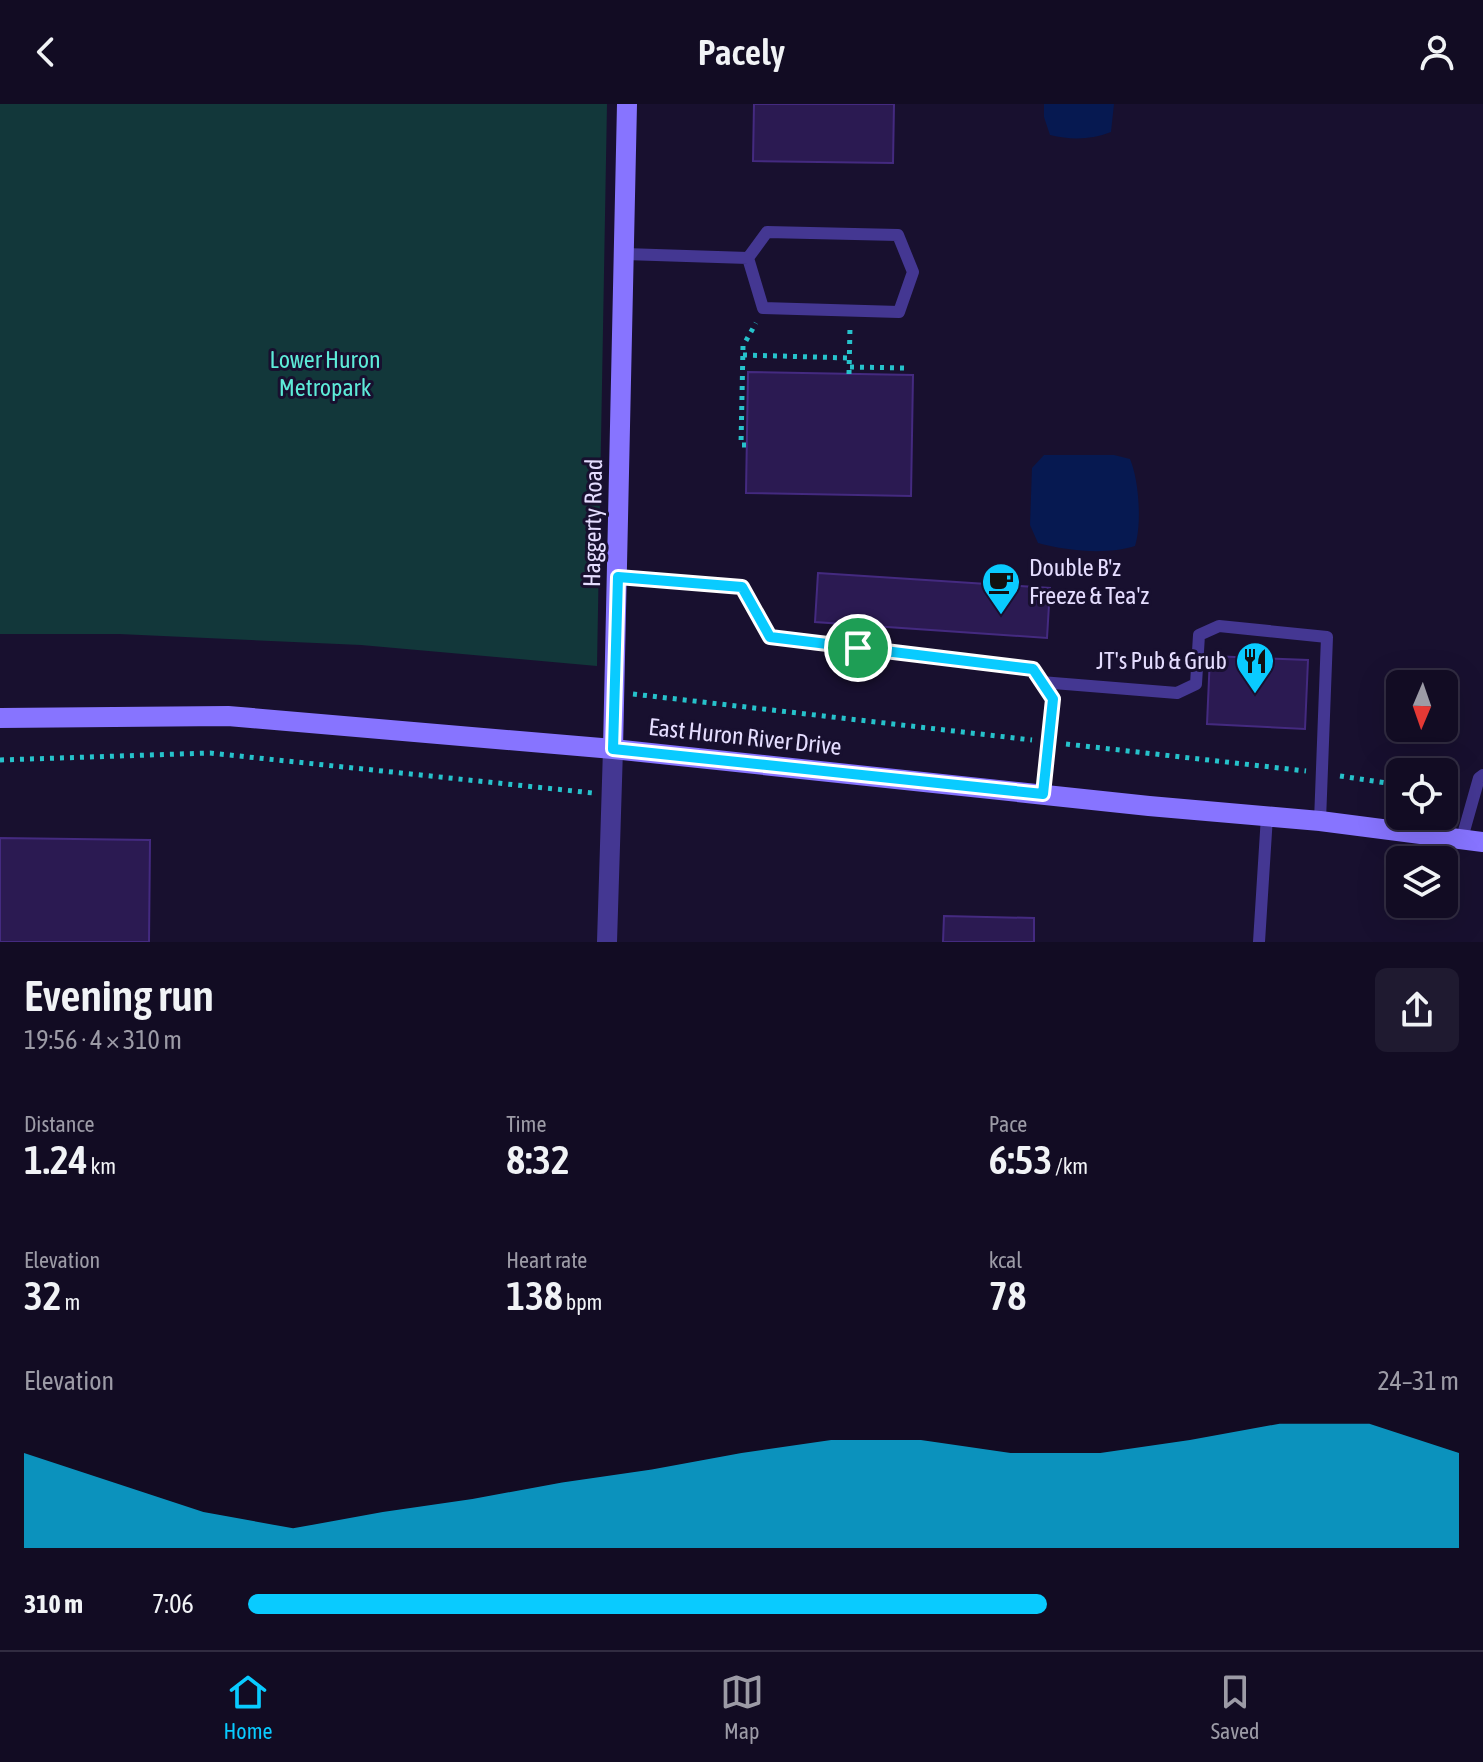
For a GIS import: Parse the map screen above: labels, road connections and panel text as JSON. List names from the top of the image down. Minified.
{"streets":{"main road":["Haggerty Road","East Huron River Drive"]},"crossings":[["Haggerty Road","East Huron River Drive"]],"parks":["Lower Huron Metropark"],"places":{"cafe":["Double B'z Freeze & Tea'z"],"restaurant":["JT's Pub & Grub"]},"north":"bottom","page":{"header":"Pacely","heading":["Evening run","19:56 · 4 × 310 m"],"stats":[["Distance","1.24 km"],["Time","8:32"],["Pace","6:53 /km"],["Elevation","32 m"],["Heart rate","138 bpm"],["kcal","78"]],"chart":["Elevation","24–31 m"],"list":[{"name":"310 m","note":"7:06"}],"tabs":["Home","Map","Saved"]}}
